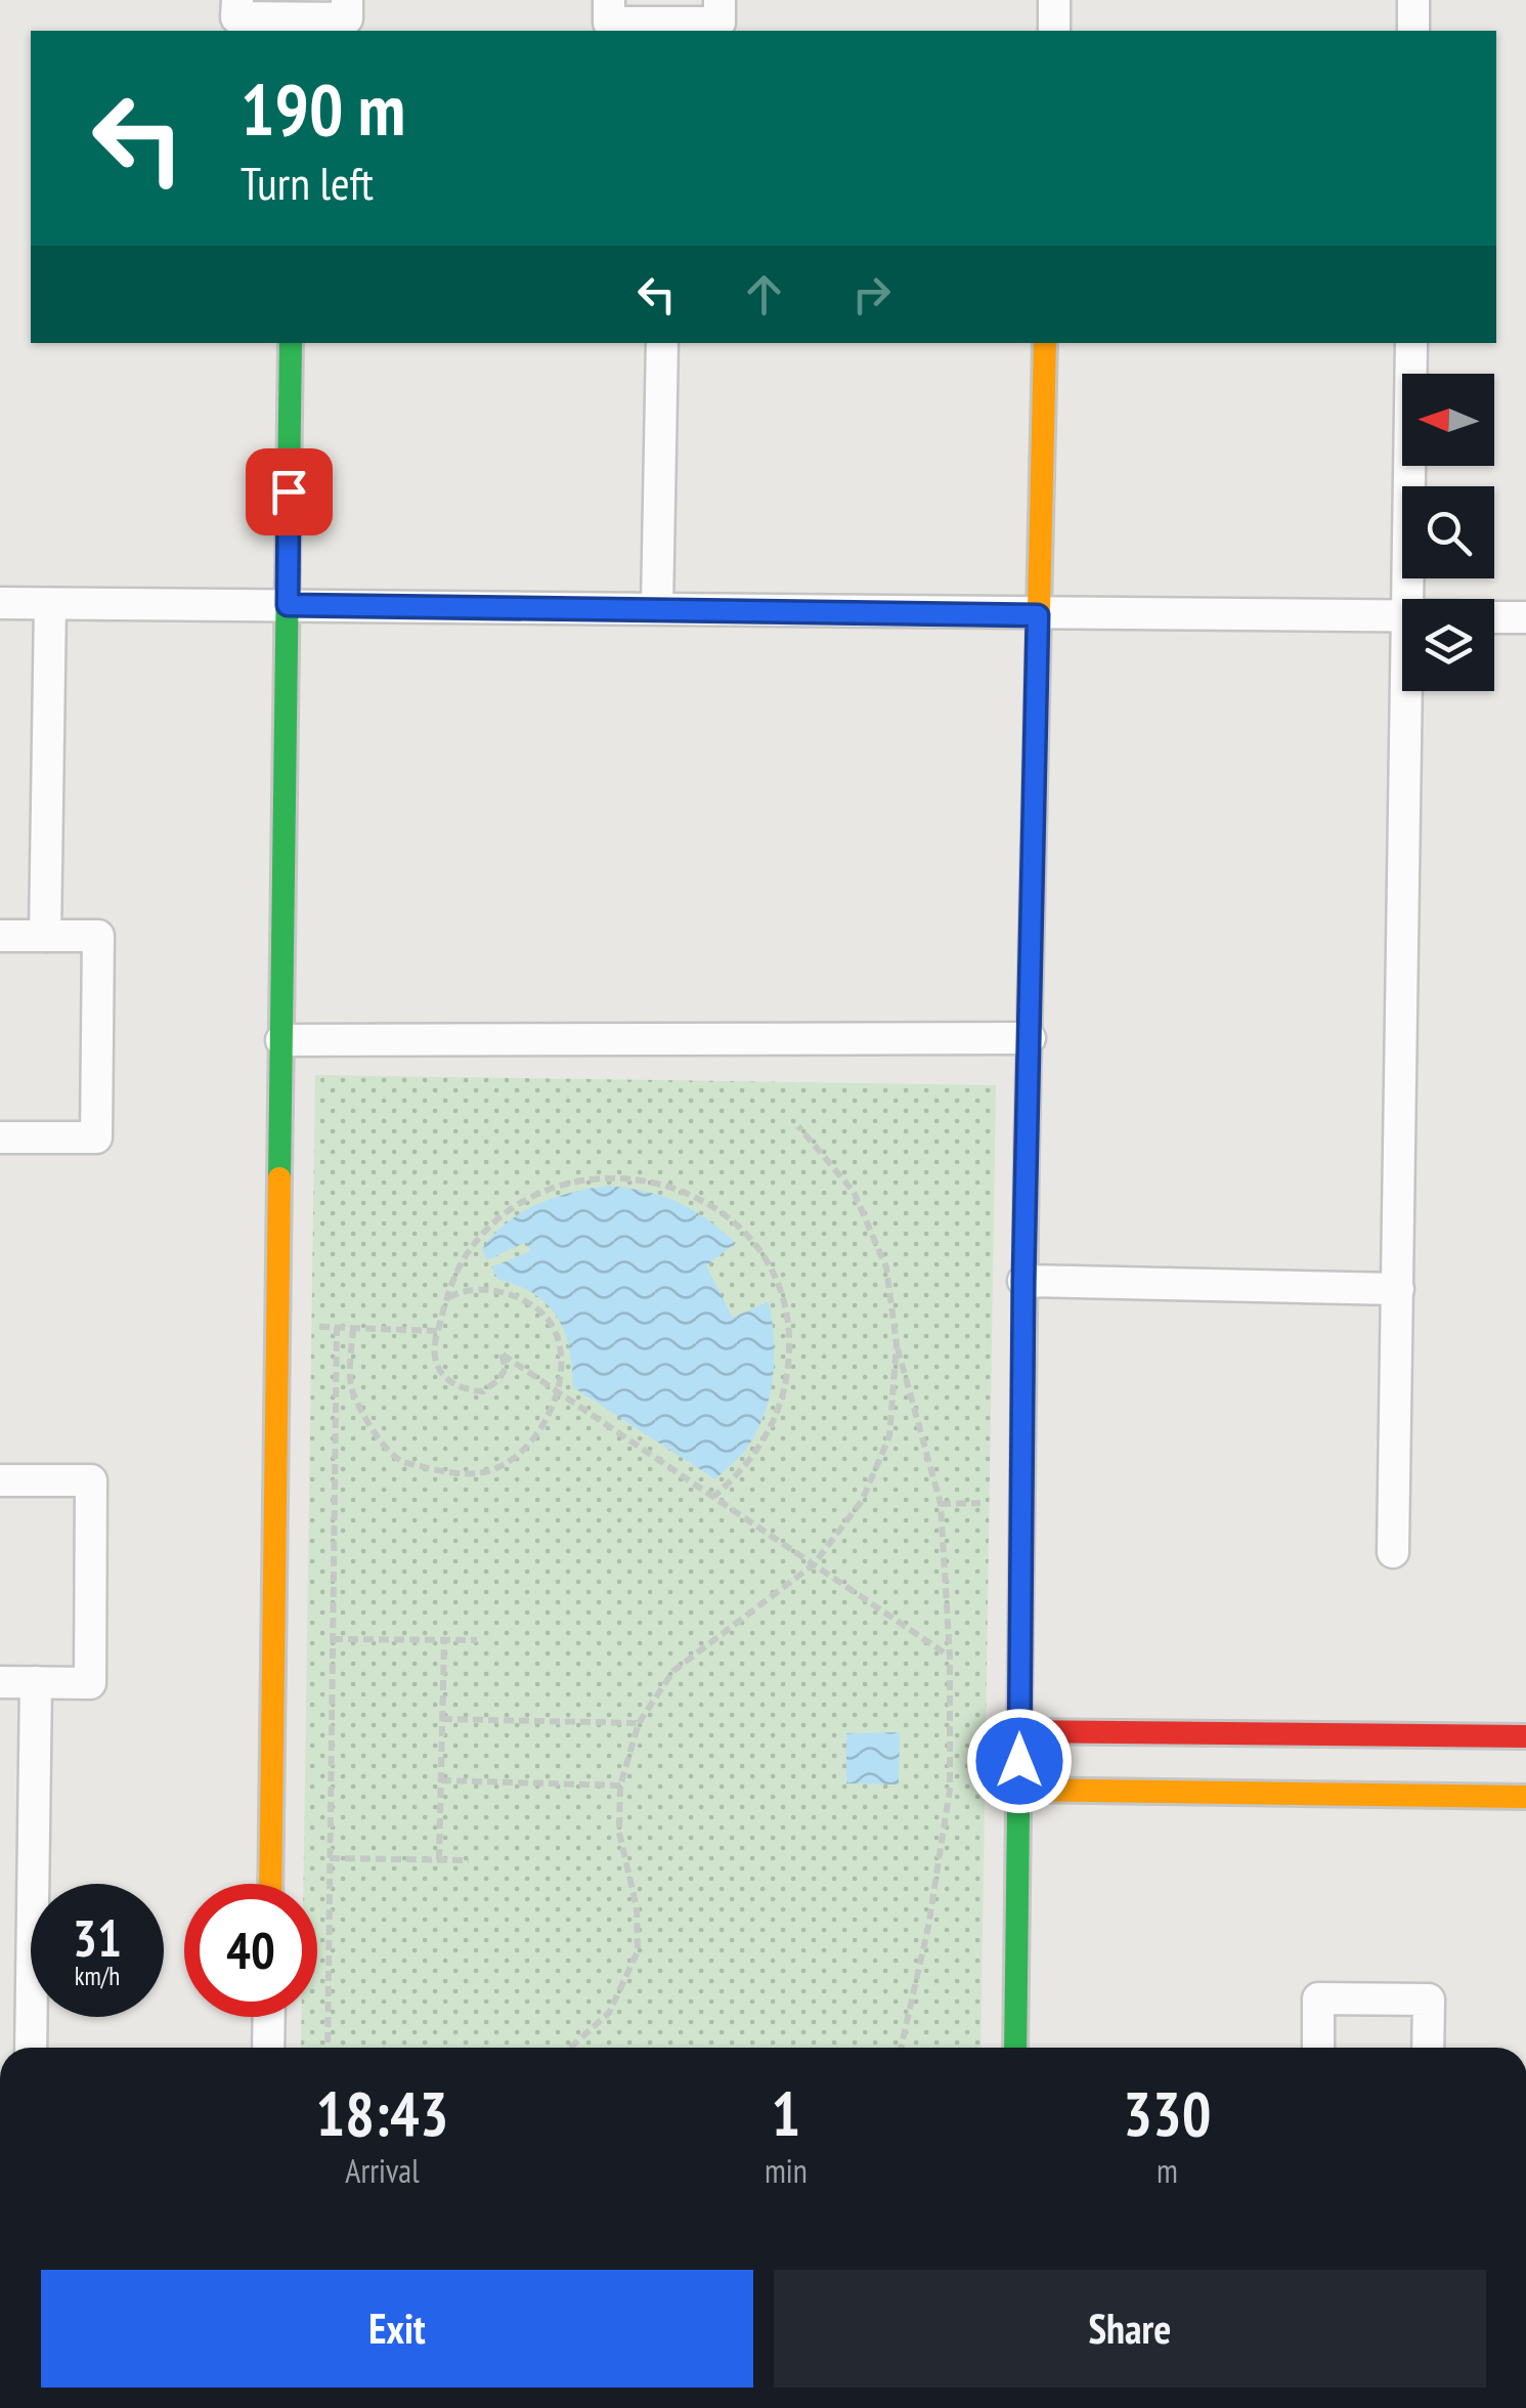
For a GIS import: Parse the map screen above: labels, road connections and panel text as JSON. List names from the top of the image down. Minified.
{"north":"left","page":{"turn":["190 m","Turn left"],"speed":"31 km/h","limit":"40","eta":["18:43","Arrival","1","min","330","m"],"buttons":["Exit","Share"]}}
